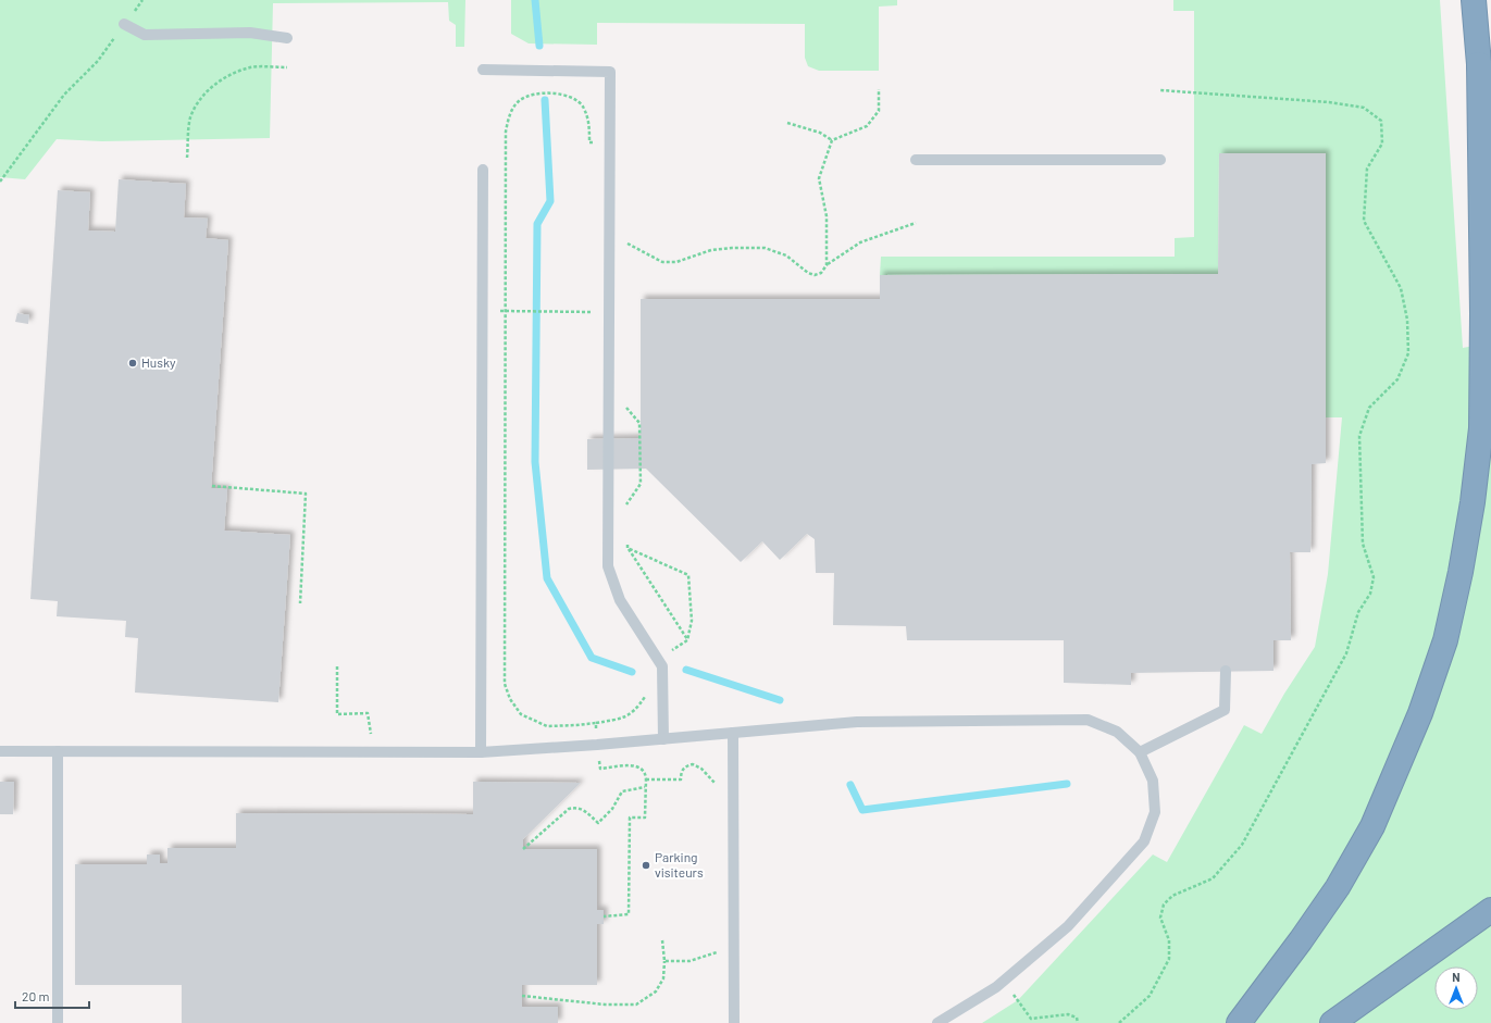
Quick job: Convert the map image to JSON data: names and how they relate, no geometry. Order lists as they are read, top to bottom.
{
  "places": ["Husky", "Parking visiteurs"],
  "scale_bar": "20 m",
  "north": "top"
}
